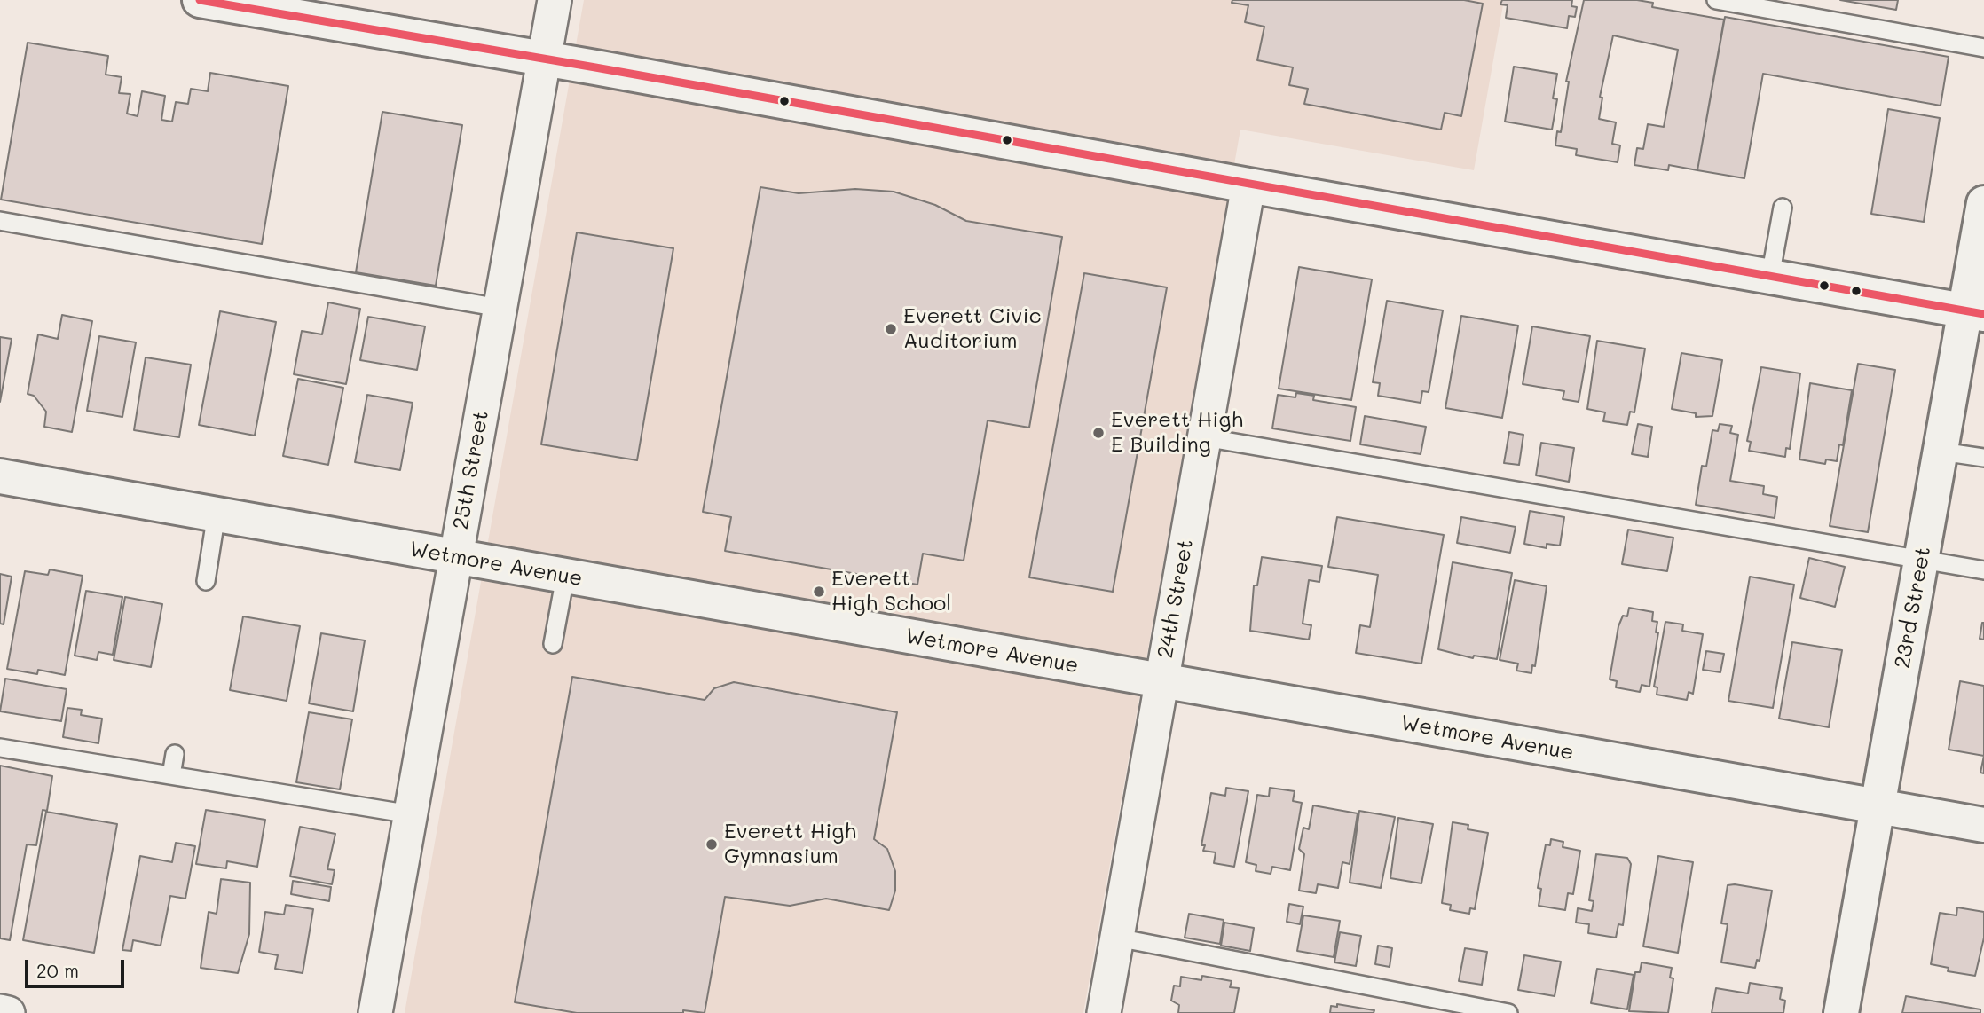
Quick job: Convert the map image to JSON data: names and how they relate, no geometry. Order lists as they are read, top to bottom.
{
  "streets": {
    "street": [
      "25th Street",
      "Wetmore Avenue",
      "24th Street",
      "23rd Street"
    ]
  },
  "crossings": [
    ["25th Street", "Wetmore Avenue"],
    ["Wetmore Avenue", "24th Street"],
    ["Wetmore Avenue", "23rd Street"]
  ],
  "places": [
    "Everett Civic Auditorium",
    "Everett High E Building",
    "Everett High School",
    "Everett High Gymnasium"
  ],
  "scale_bar": "20 m"
}
